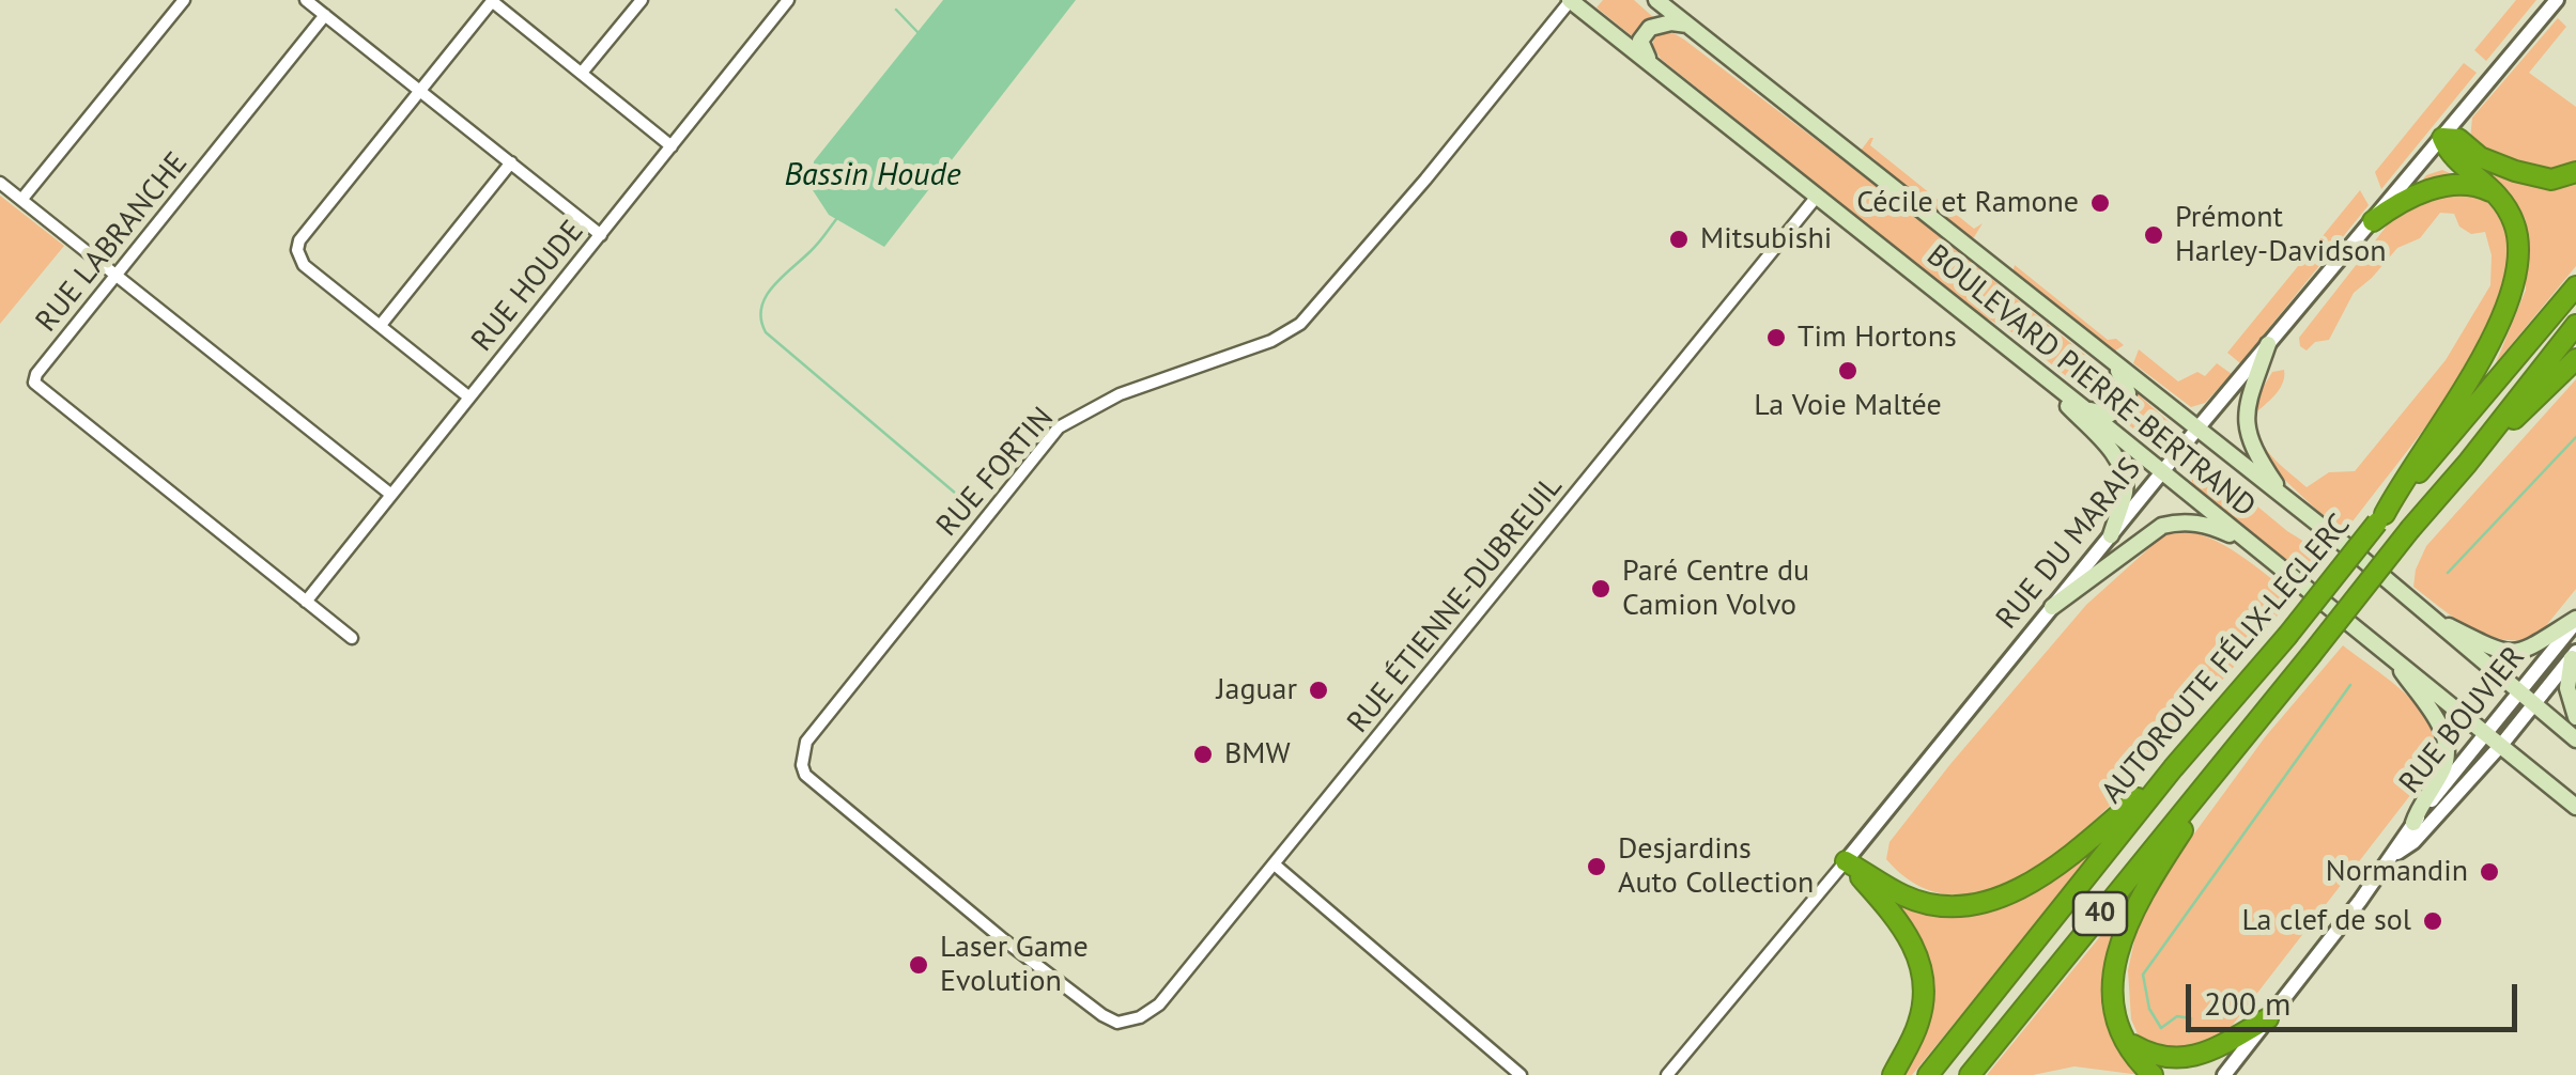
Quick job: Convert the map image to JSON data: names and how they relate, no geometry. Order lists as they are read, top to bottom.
{
  "streets": {
    "highway": ["AUTOROUTE FÉLIX-LECLERC", "40"],
    "main road": ["BOULEVARD PIERRE-BERTRAND"],
    "street": [
      "RUE LABRANCHE",
      "RUE HOUDE",
      "RUE FORTIN",
      "RUE DU MARAIS",
      "RUE ÉTIENNE-DUBREUIL",
      "RUE BOUVIER"
    ]
  },
  "crossings": [
    ["RUE LABRANCHE", "RUE HOUDE"],
    ["BOULEVARD PIERRE-BERTRAND", "RUE FORTIN"],
    ["BOULEVARD PIERRE-BERTRAND", "RUE DU MARAIS"],
    ["BOULEVARD PIERRE-BERTRAND", "RUE ÉTIENNE-DUBREUIL"],
    ["BOULEVARD PIERRE-BERTRAND", "RUE BOUVIER"],
    ["RUE FORTIN", "RUE ÉTIENNE-DUBREUIL"]
  ],
  "water": ["Bassin Houde"],
  "places": [
    "Cécile et Ramone",
    "Prémont Harley-Davidson",
    "Mitsubishi",
    "Tim Hortons",
    "La Voie Maltée",
    "Paré Centre du Camion Volvo",
    "Jaguar",
    "BMW",
    "Desjardins Auto Collection",
    "Normandin",
    "La clef de sol",
    "Laser Game Evolution"
  ],
  "scale_bar": "200 m"
}
